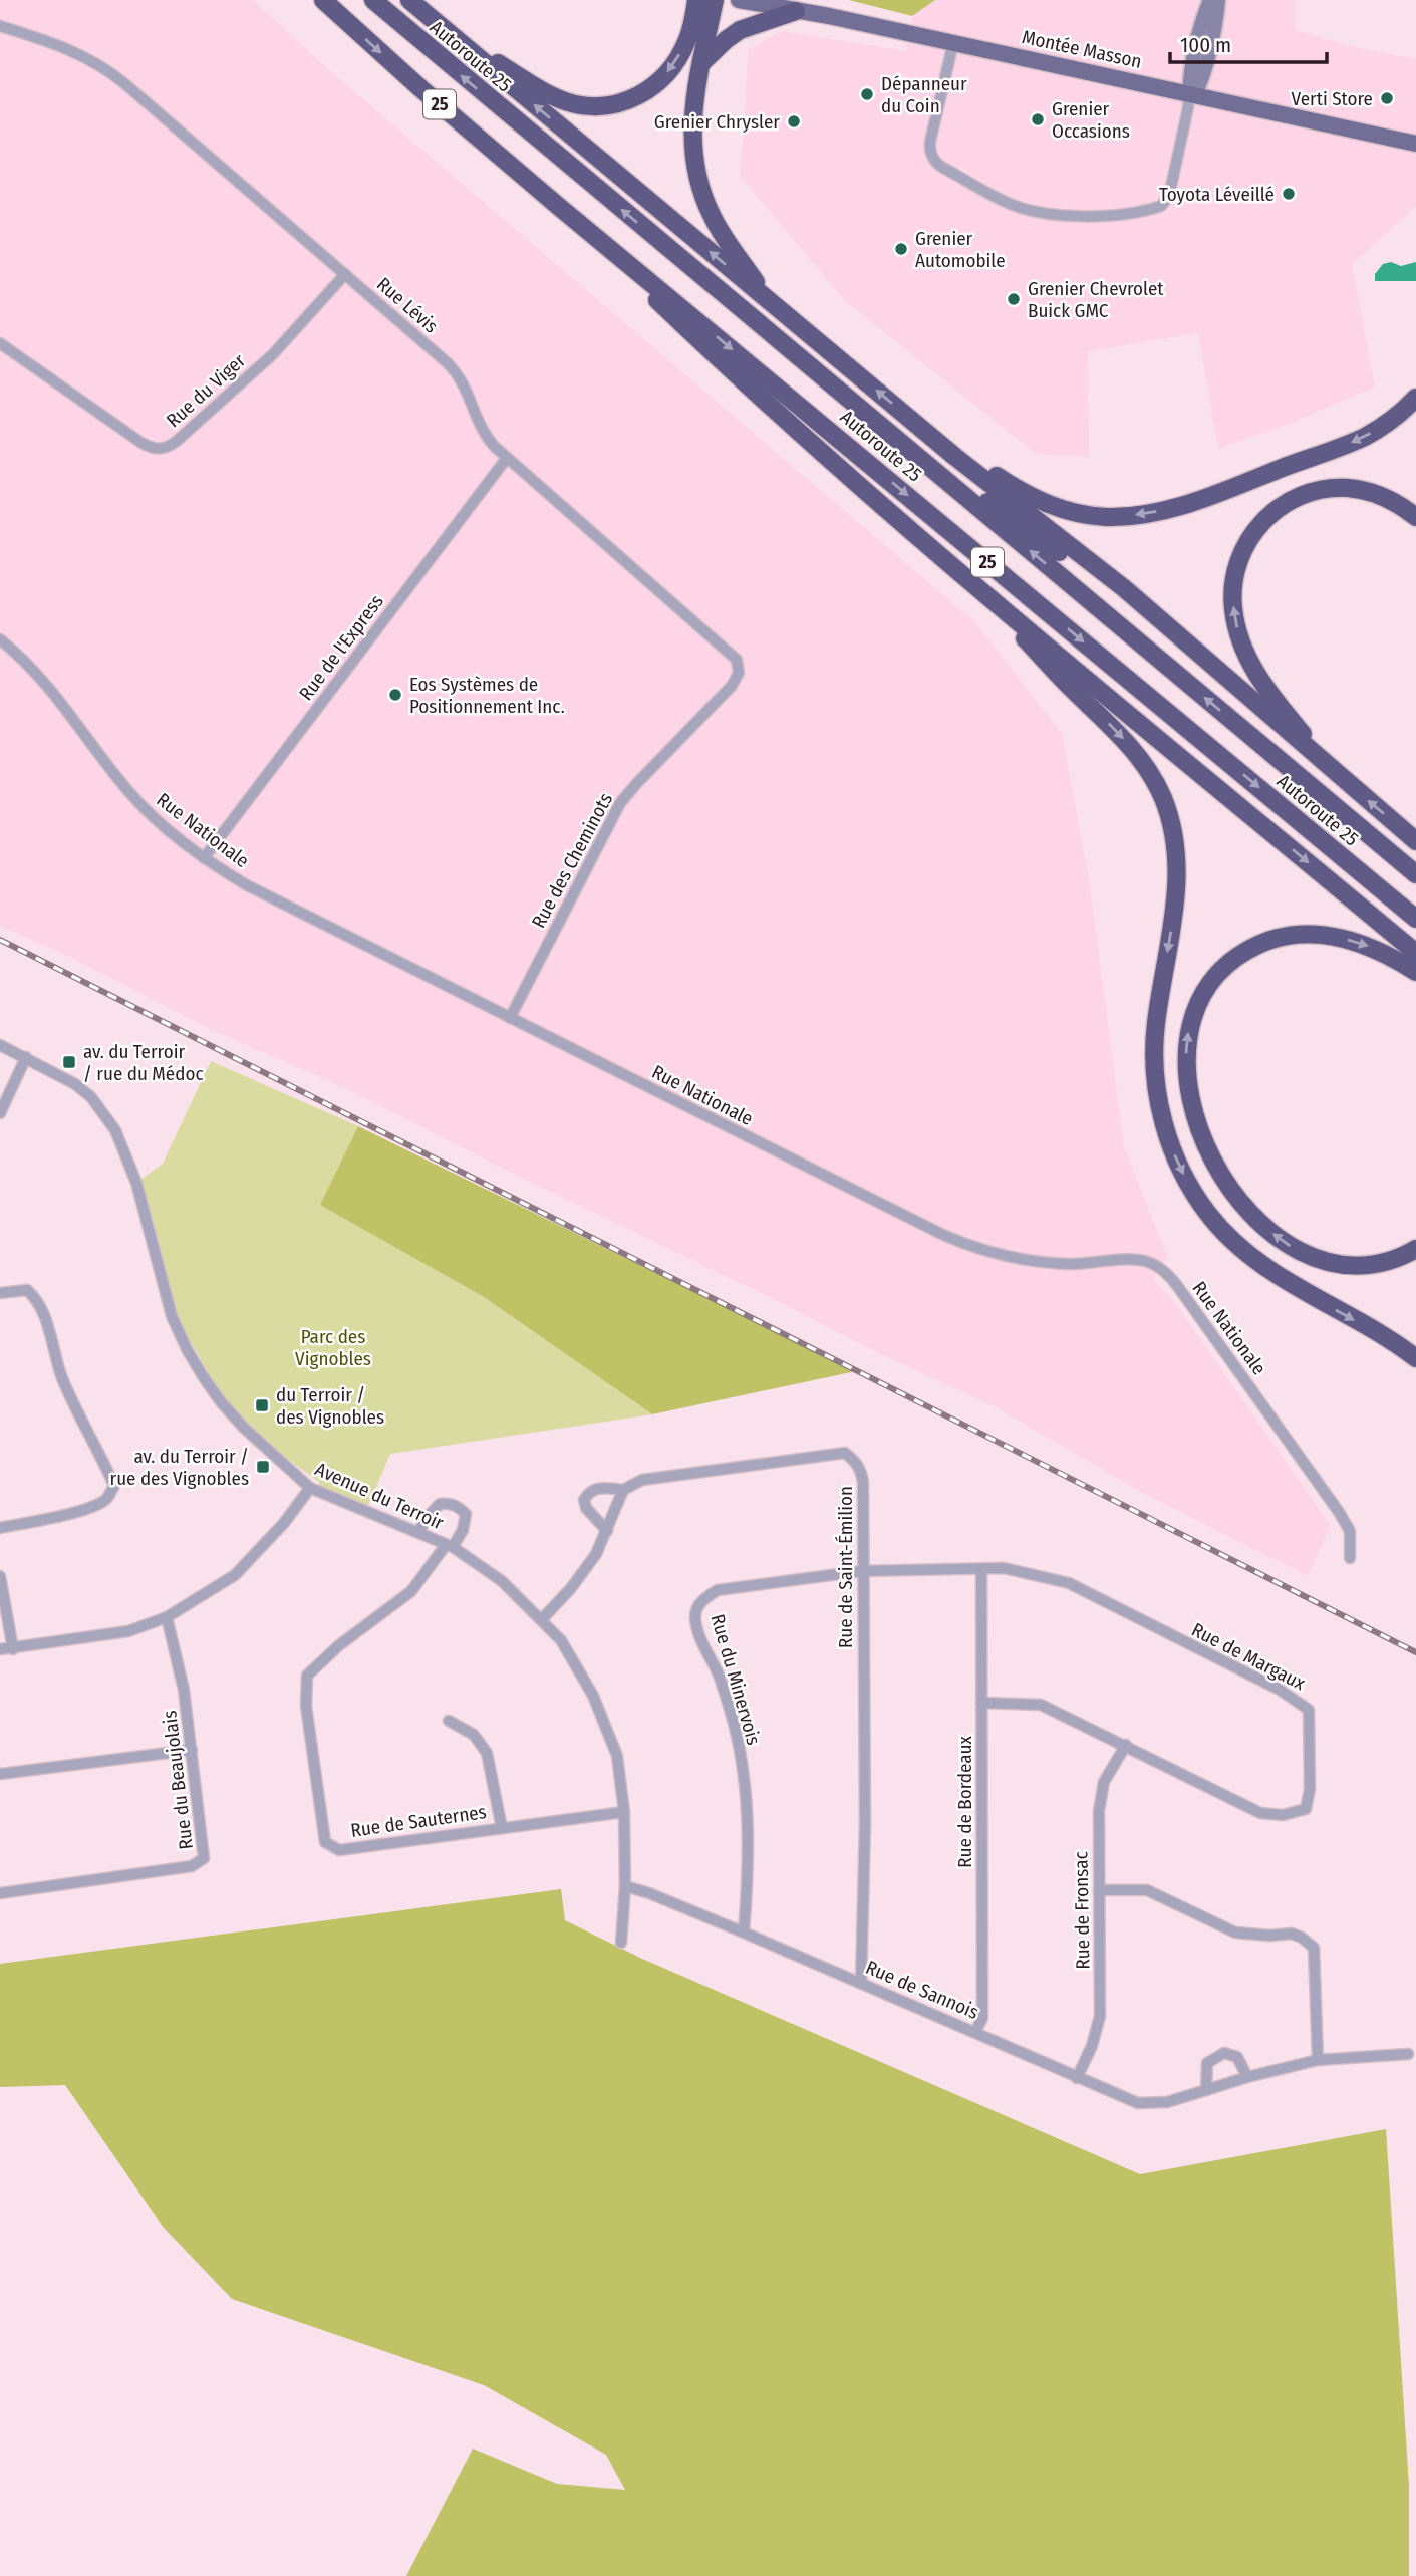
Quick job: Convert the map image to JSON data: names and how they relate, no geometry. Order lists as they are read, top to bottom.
{
  "streets": {
    "highway": ["Autoroute 25", "25"],
    "main road": ["Montée Masson"],
    "street": [
      "Rue Lévis",
      "Rue du Viger",
      "Rue de l'Express",
      "Rue Nationale",
      "Rue des Cheminots",
      "Avenue du Terroir",
      "Rue de Saint-Émilion",
      "Rue de Margaux",
      "Rue du Minervois",
      "Rue du Beaujolais",
      "Rue de Bordeaux",
      "Rue de Sauternes",
      "Rue de Fronsac",
      "Rue de Sannois"
    ]
  },
  "crossings": [
    ["Rue Lévis", "Rue du Viger"],
    ["Rue Lévis", "Rue de l'Express"],
    ["Rue Lévis", "Rue des Cheminots"],
    ["Rue de l'Express", "Rue Nationale"],
    ["Rue Nationale", "Rue des Cheminots"],
    ["Avenue du Terroir", "Rue de Sauternes"],
    ["Avenue du Terroir", "Rue de Sannois"],
    ["Rue de Saint-Émilion", "Rue de Margaux"],
    ["Rue de Saint-Émilion", "Rue du Minervois"],
    ["Rue de Saint-Émilion", "Rue de Sannois"],
    ["Rue de Margaux", "Rue du Minervois"],
    ["Rue de Margaux", "Rue de Bordeaux"],
    ["Rue de Margaux", "Rue de Fronsac"],
    ["Rue du Minervois", "Rue de Sannois"],
    ["Rue de Bordeaux", "Rue de Sannois"],
    ["Rue de Fronsac", "Rue de Sannois"]
  ],
  "parks": ["Parc des Vignobles"],
  "places": {
    "other": [
      "Dépanneur du Coin",
      "Verti Store",
      "Grenier Occasions",
      "Grenier Chrysler",
      "Toyota Léveillé",
      "Grenier Automobile",
      "Grenier Chevrolet Buick GMC",
      "Eos Systèmes de Positionnement Inc."
    ],
    "transit": ["av. du Terroir / rue du Médoc", "du Terroir / des Vignobles", "av. du Terroir / rue des Vignobles"]
  },
  "scale_bar": "100 m"
}
